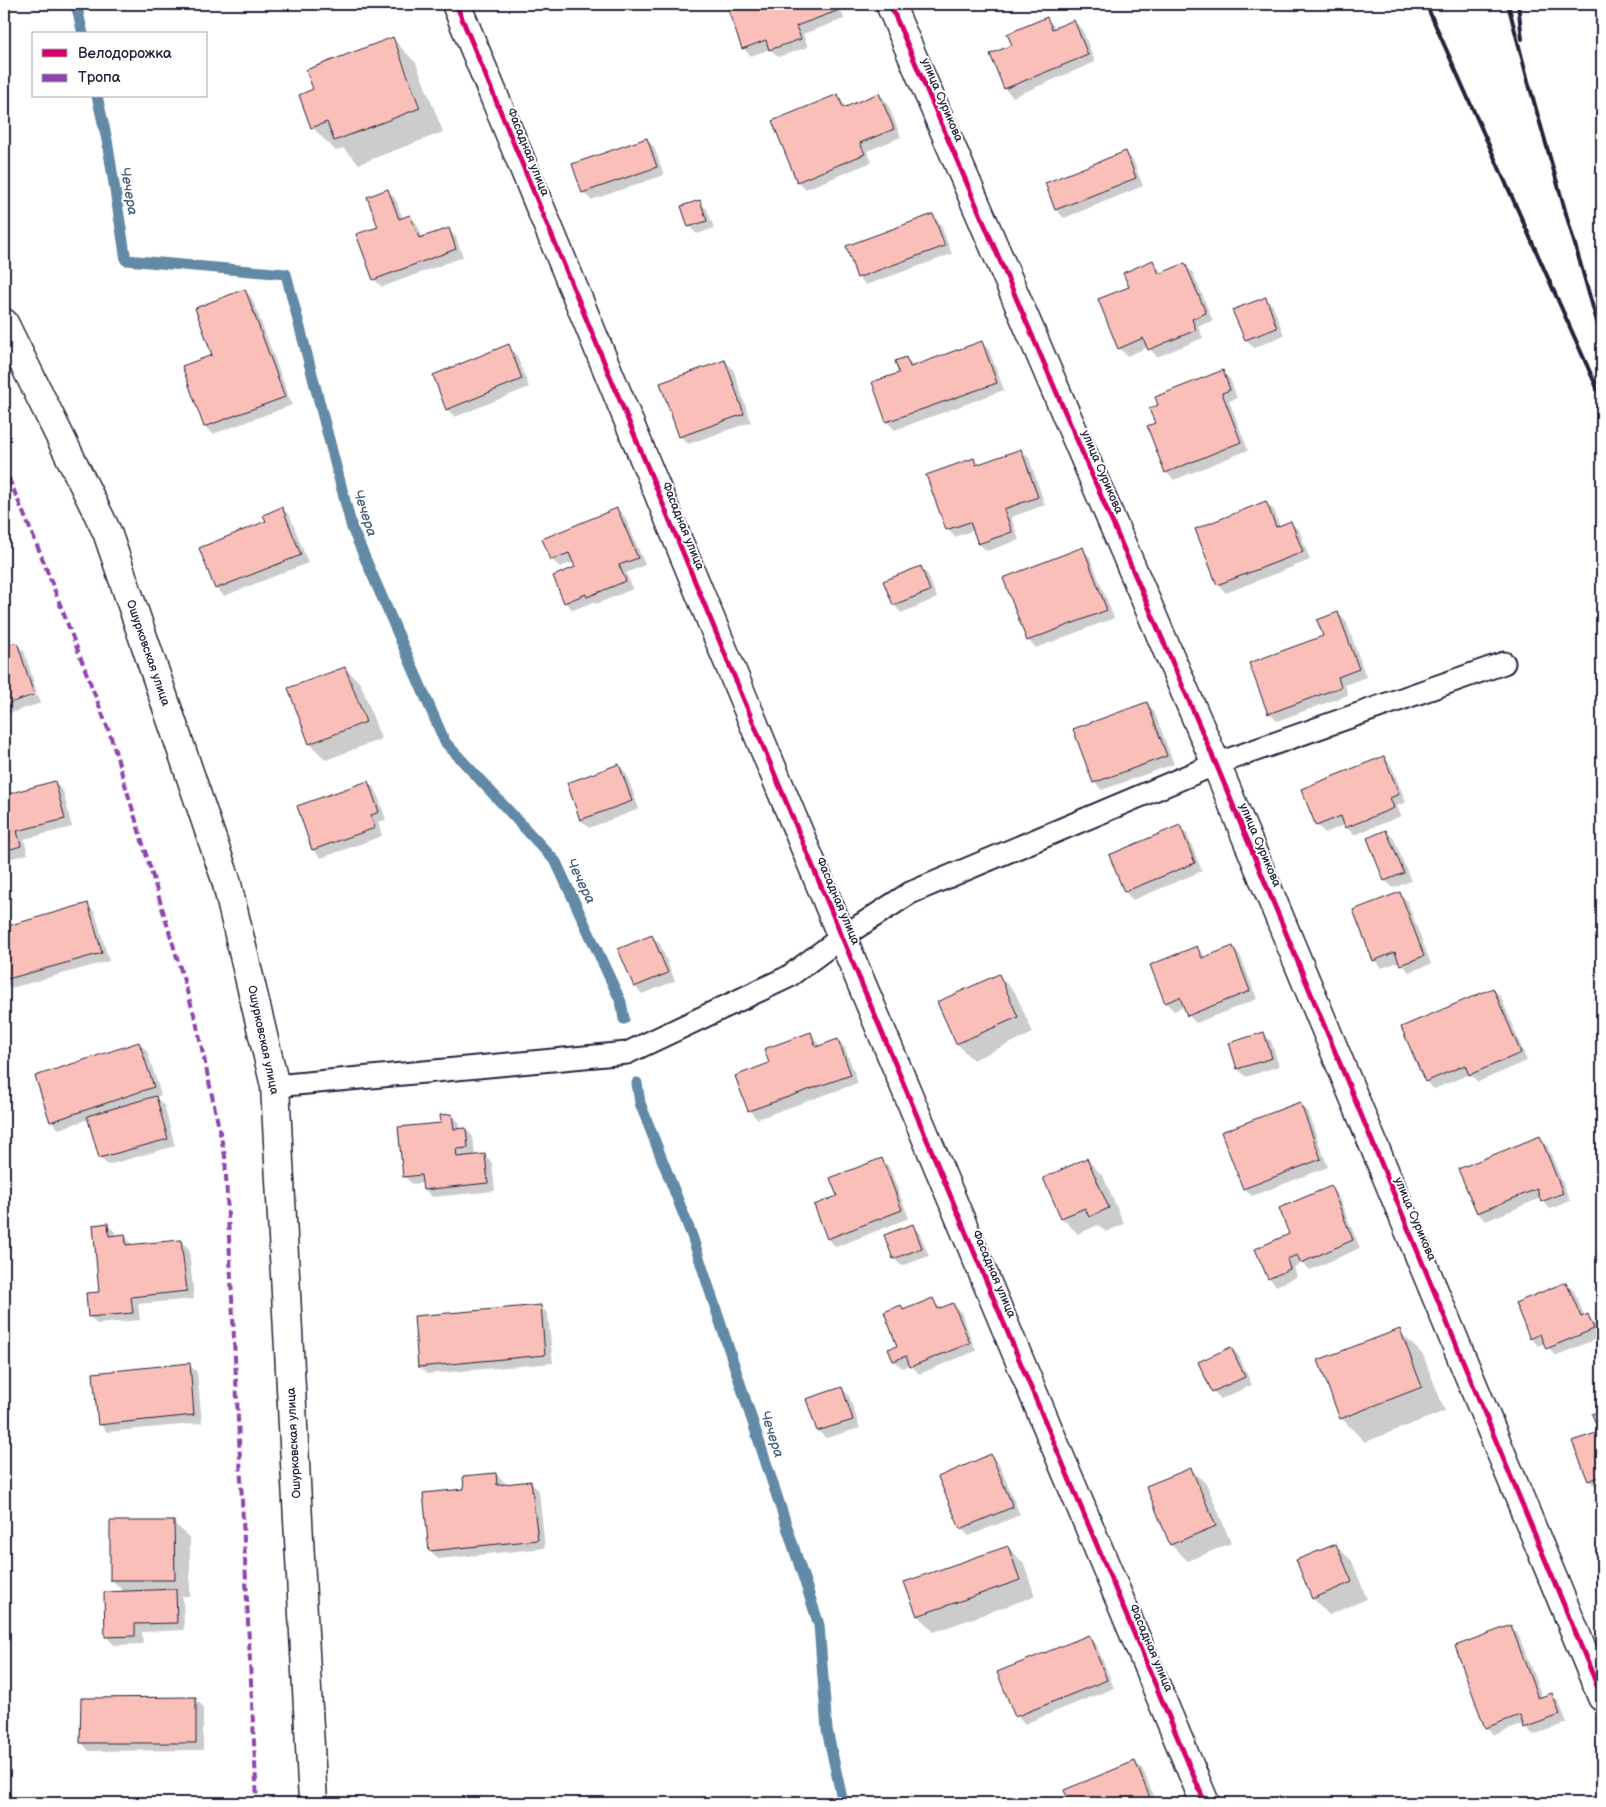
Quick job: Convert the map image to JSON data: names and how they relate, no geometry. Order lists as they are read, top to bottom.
{
  "streets": {
    "street": ["улица Сурикова", "Фасадная улица", "Ошурковская улица"]
  },
  "water": ["Чечера"],
  "legend": ["Велодорожка", "Тропа"]
}
